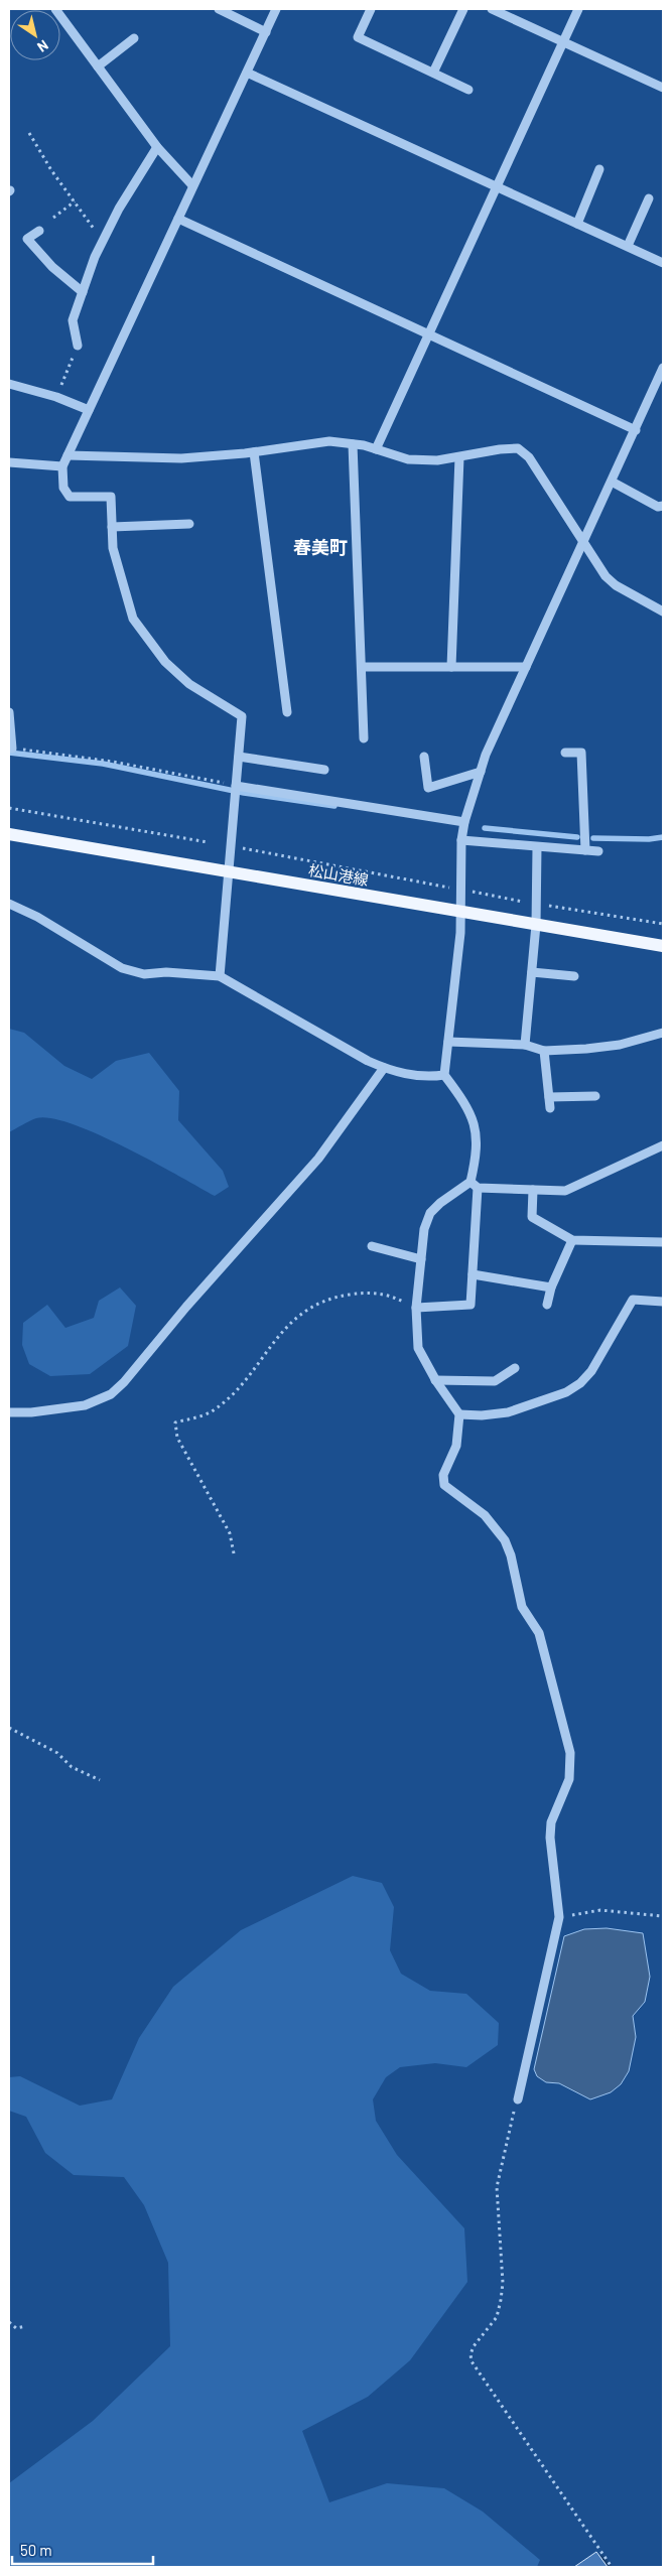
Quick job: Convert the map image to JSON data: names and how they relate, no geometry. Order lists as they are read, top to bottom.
{
  "streets": {
    "main road": ["松山港線"]
  },
  "districts": ["春美町"],
  "scale_bar": "50 m",
  "north": "bottom right"
}
